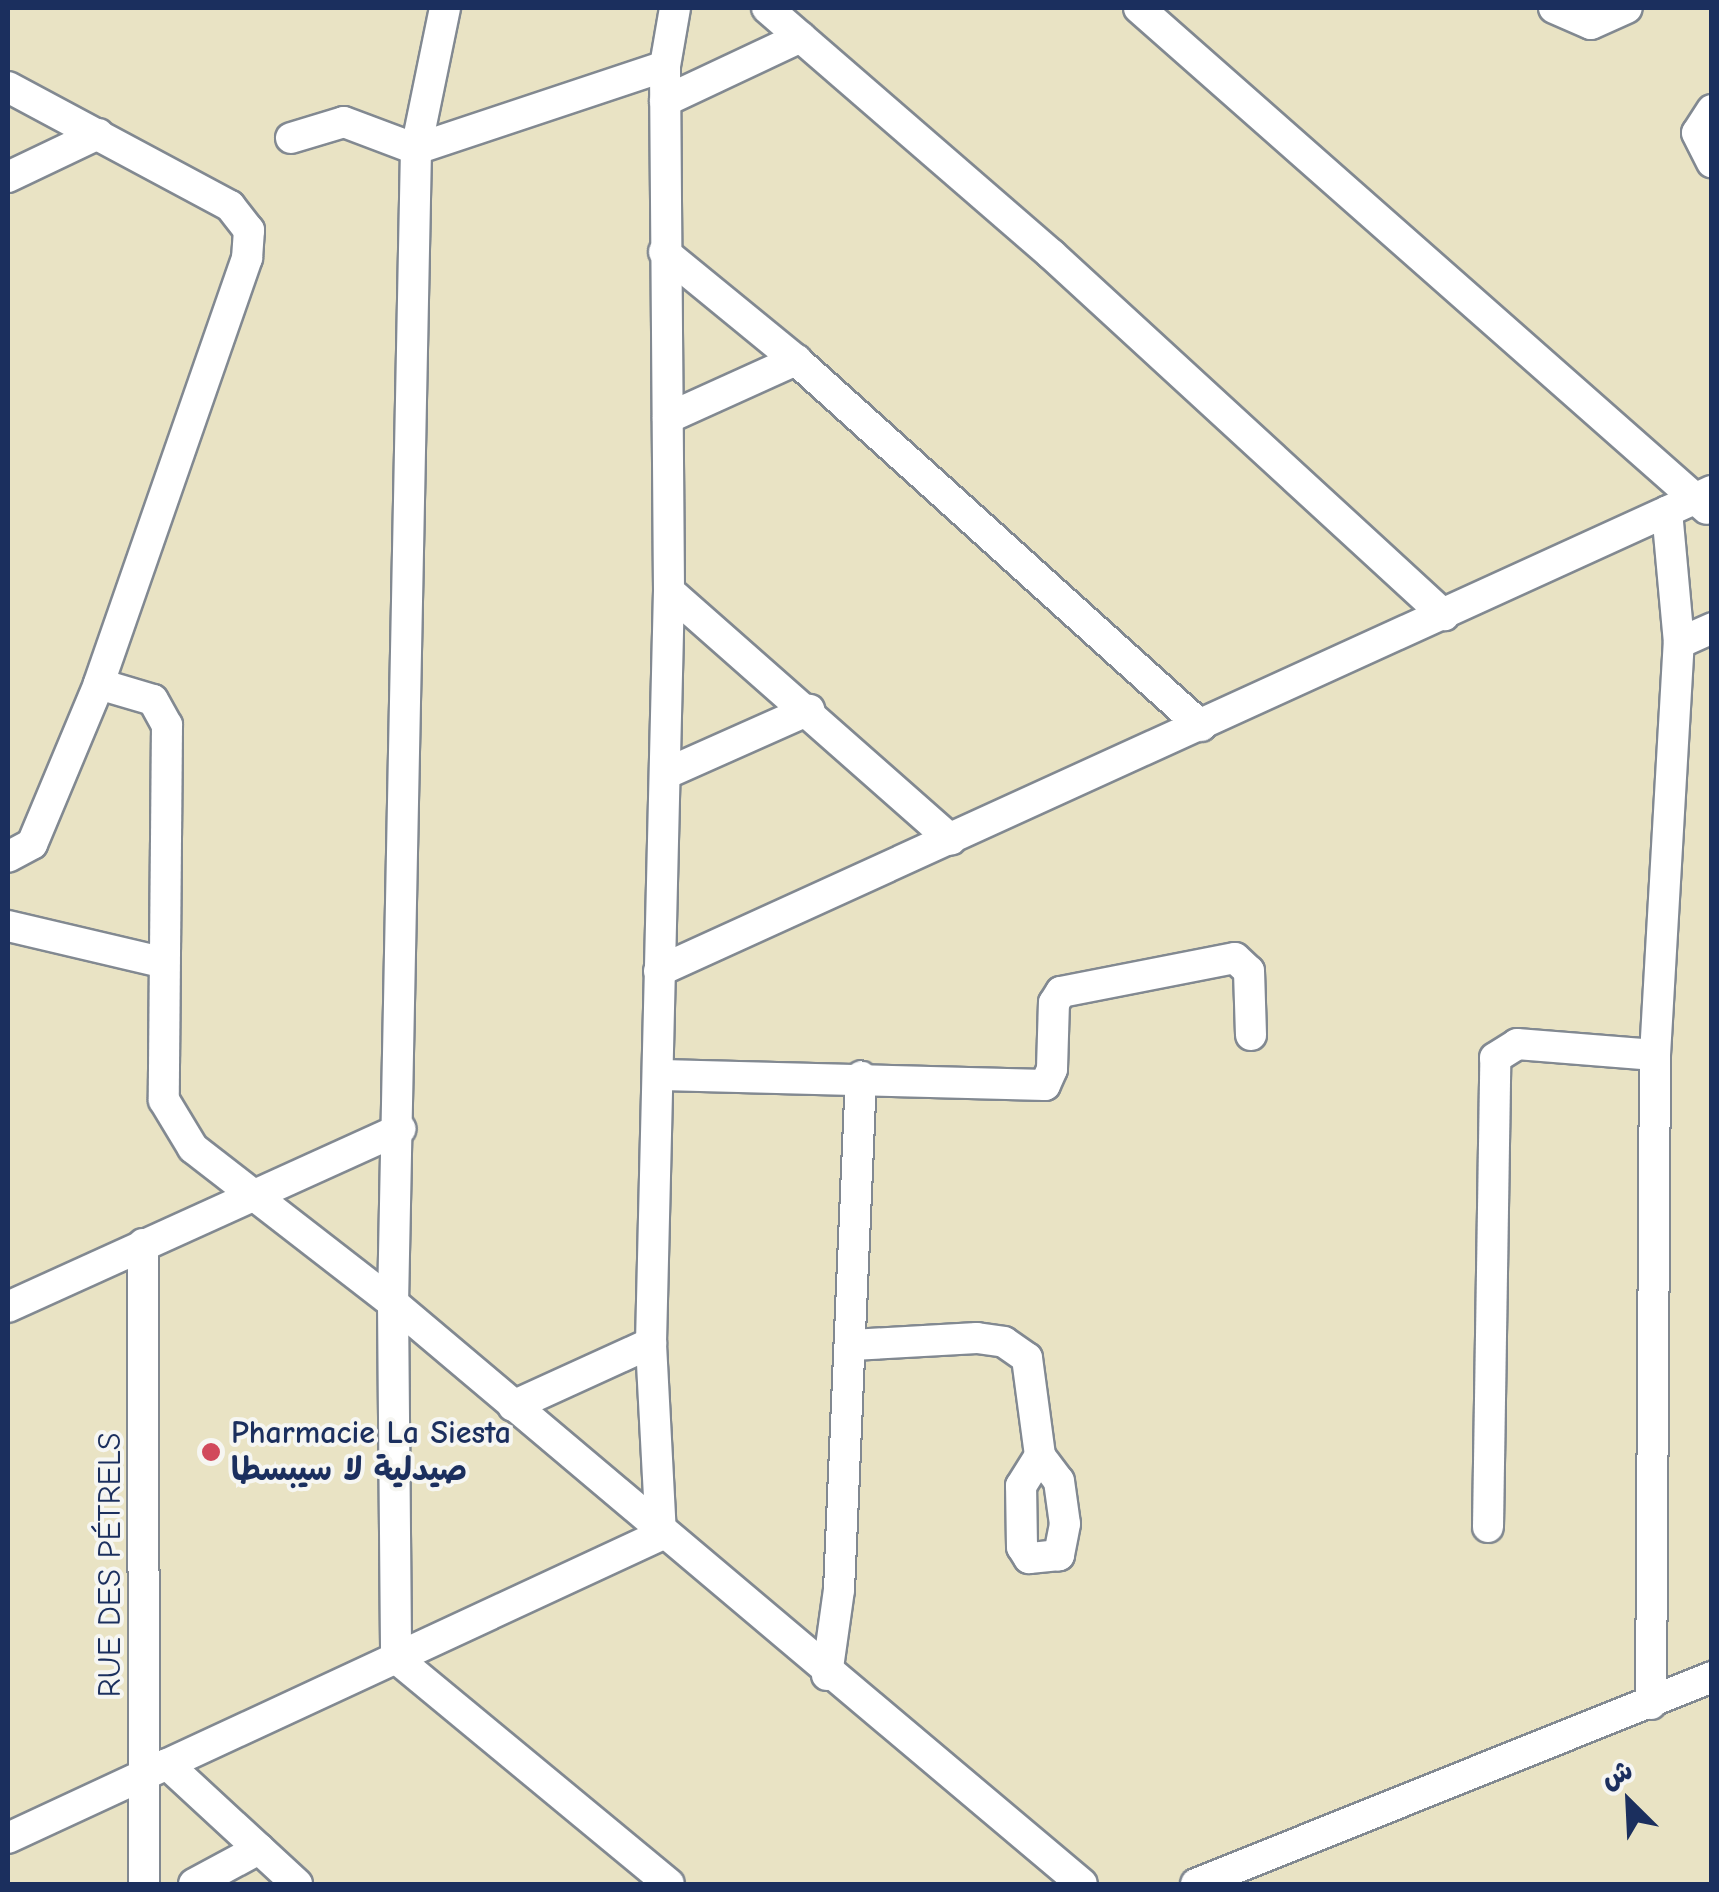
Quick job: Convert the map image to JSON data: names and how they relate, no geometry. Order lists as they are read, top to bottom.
{
  "streets": {
    "street": ["RUE DES PÉTRELS"]
  },
  "places": ["Pharmacie La Siesta صيدلية لا سيبسطا"],
  "north": "top left"
}
